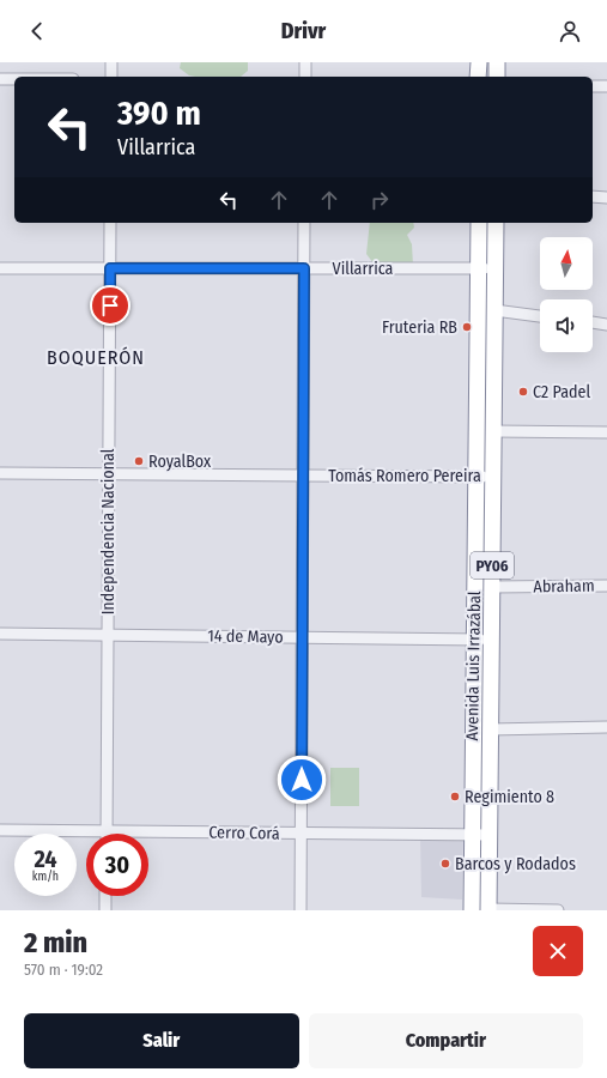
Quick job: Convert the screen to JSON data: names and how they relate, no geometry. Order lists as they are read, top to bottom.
{
  "streets": {
    "highway": ["PY06", "Avenida Luis Irrazábal"],
    "street": [
      "Villarrica",
      "Tomás Romero Pereira",
      "Independencia Nacional",
      "Abraham",
      "14 de Mayo",
      "Cerro Corá"
    ]
  },
  "crossings": [
    ["Villarrica", "Independencia Nacional"],
    ["Villarrica", "PY06"],
    ["Villarrica", "Avenida Luis Irrazábal"],
    ["Tomás Romero Pereira", "Independencia Nacional"],
    ["Tomás Romero Pereira", "PY06"],
    ["Tomás Romero Pereira", "Avenida Luis Irrazábal"],
    ["Independencia Nacional", "14 de Mayo"],
    ["Independencia Nacional", "Cerro Corá"],
    ["PY06", "Abraham"],
    ["PY06", "14 de Mayo"],
    ["PY06", "Avenida Luis Irrazábal"],
    ["PY06", "Cerro Corá"],
    ["14 de Mayo", "Avenida Luis Irrazábal"],
    ["Avenida Luis Irrazábal", "Cerro Corá"]
  ],
  "districts": ["BOQUERÓN"],
  "places": [
    "Fruteria RB",
    "C2 Padel",
    "RoyalBox",
    "Regimiento 8",
    "Barcos y Rodados"
  ],
  "north": "top",
  "page": {
    "header": "Drivr",
    "turn": ["390 m", "Villarrica"],
    "speed": "24 km/h",
    "limit": "30",
    "heading": ["2 min", "570 m · 19:02"],
    "buttons": ["Salir", "Compartir"]
  }
}
